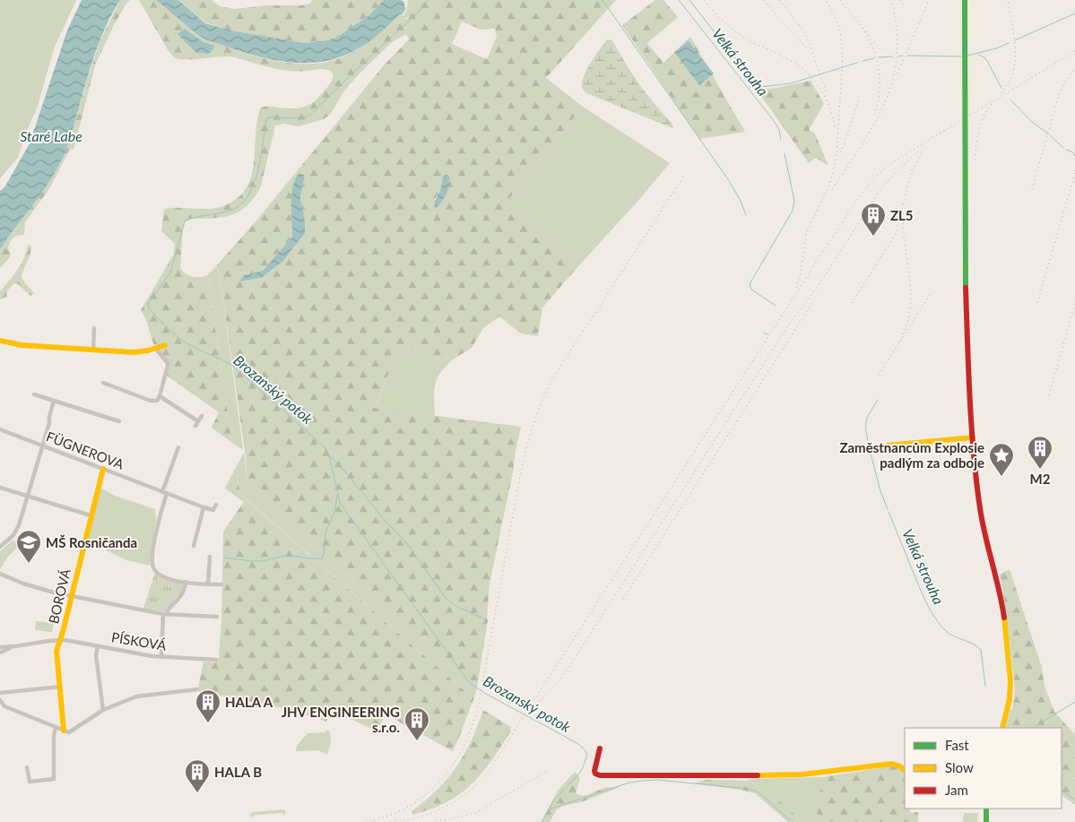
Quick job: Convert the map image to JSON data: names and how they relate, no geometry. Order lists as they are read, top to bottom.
{
  "streets": {
    "street": ["FÜGNEROVA", "BOROVÁ", "PÍSKOVÁ"]
  },
  "crossings": [
    ["FÜGNEROVA", "BOROVÁ"],
    ["BOROVÁ", "PÍSKOVÁ"]
  ],
  "water": ["Velká strouha", "Staré Labe", "Brozanský potok"],
  "places": {
    "building": [
      "ZL5",
      "M2",
      "HALA A",
      "JHV ENGINEERING s.r.o.",
      "HALA B"
    ],
    "place": ["Zaměstnancům Explosie padlým za odboje"],
    "school or university": ["MŠ Rosničanda"]
  },
  "legend": ["Fast", "Slow", "Jam"]
}
